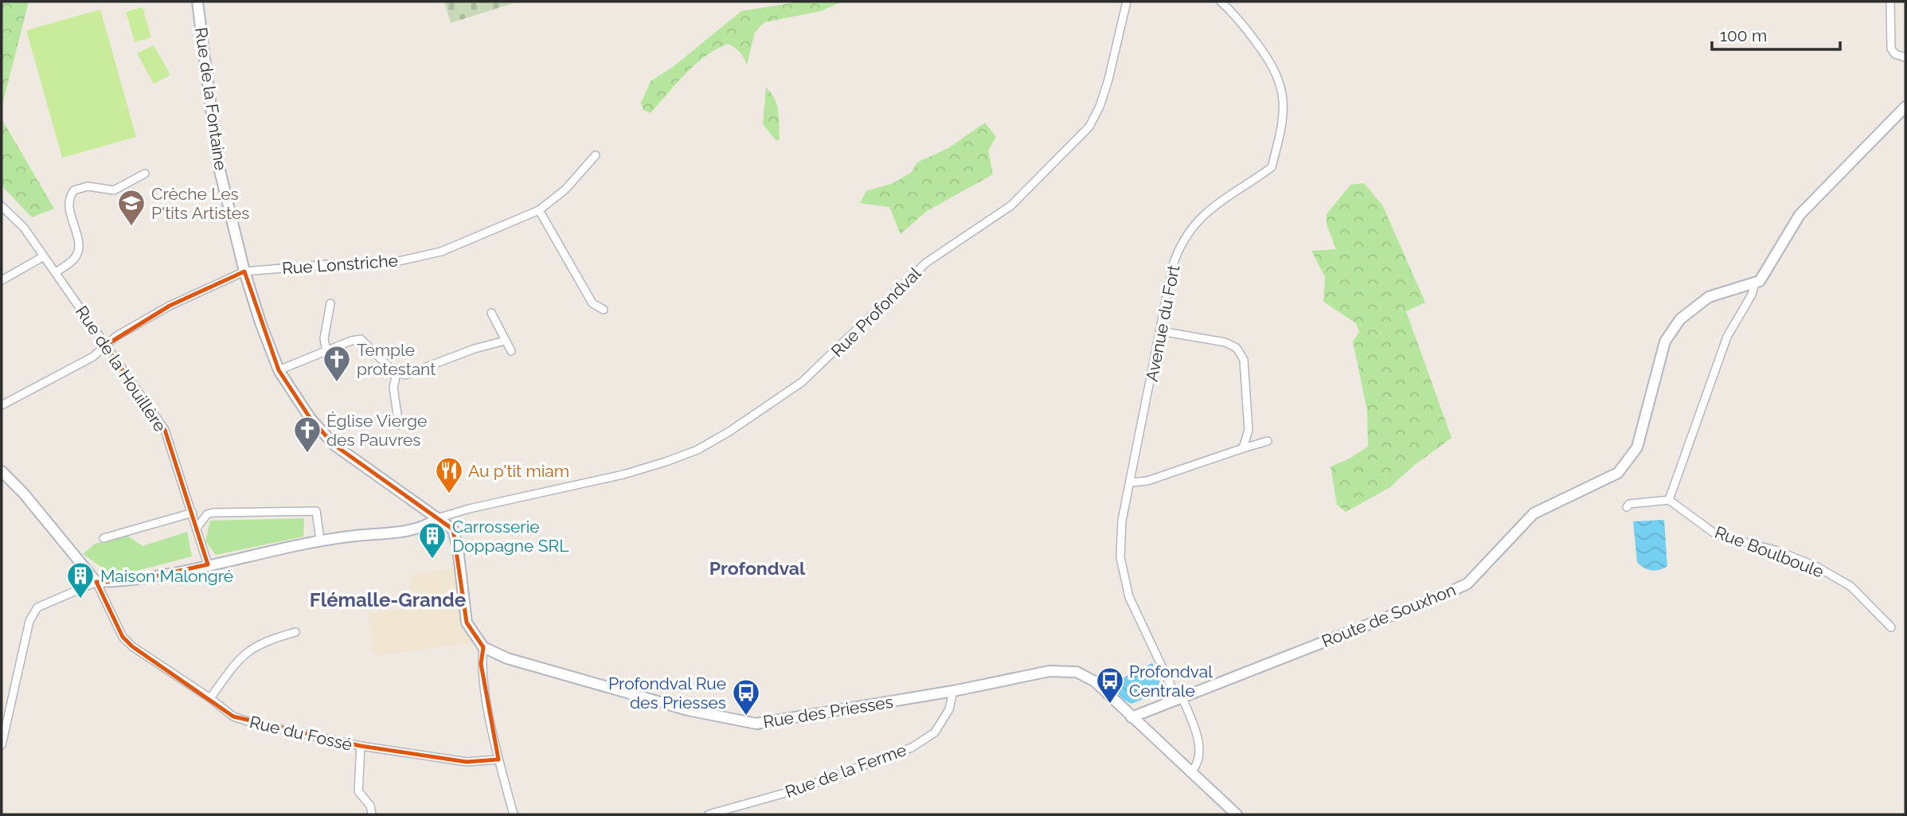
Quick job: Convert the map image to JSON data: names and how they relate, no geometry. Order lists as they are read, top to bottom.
{
  "streets": {
    "street": [
      "Rue de la Fontaine",
      "Rue Lonstriche",
      "Rue Profondval",
      "Avenue du Fort",
      "Rue de la Houillère",
      "Rue Boulboule",
      "Route de Souxhon",
      "Rue des Priesses",
      "Rue du Fossé",
      "Rue de la Ferme"
    ]
  },
  "crossings": [
    ["Rue de la Fontaine", "Rue Lonstriche"],
    ["Rue de la Fontaine", "Rue Profondval"],
    ["Rue Lonstriche", "Rue de la Houillère"],
    ["Avenue du Fort", "Route de Souxhon"],
    ["Avenue du Fort", "Rue des Priesses"],
    ["Route de Souxhon", "Rue des Priesses"],
    ["Rue des Priesses", "Rue de la Ferme"]
  ],
  "districts": ["Profondval", "Flémalle-Grande"],
  "places": {
    "school or university": ["Crèche Les P'tits Artistes"],
    "church": ["Temple protestant", "Église Vierge des Pauvres"],
    "restaurant": ["Au p'tit miam"],
    "building": ["Carrosserie Doppagne SRL", "Maison Malongré"],
    "bus stop": ["Profondval Centrale", "Profondval Rue des Priesses"]
  },
  "scale_bar": "100 m"
}
